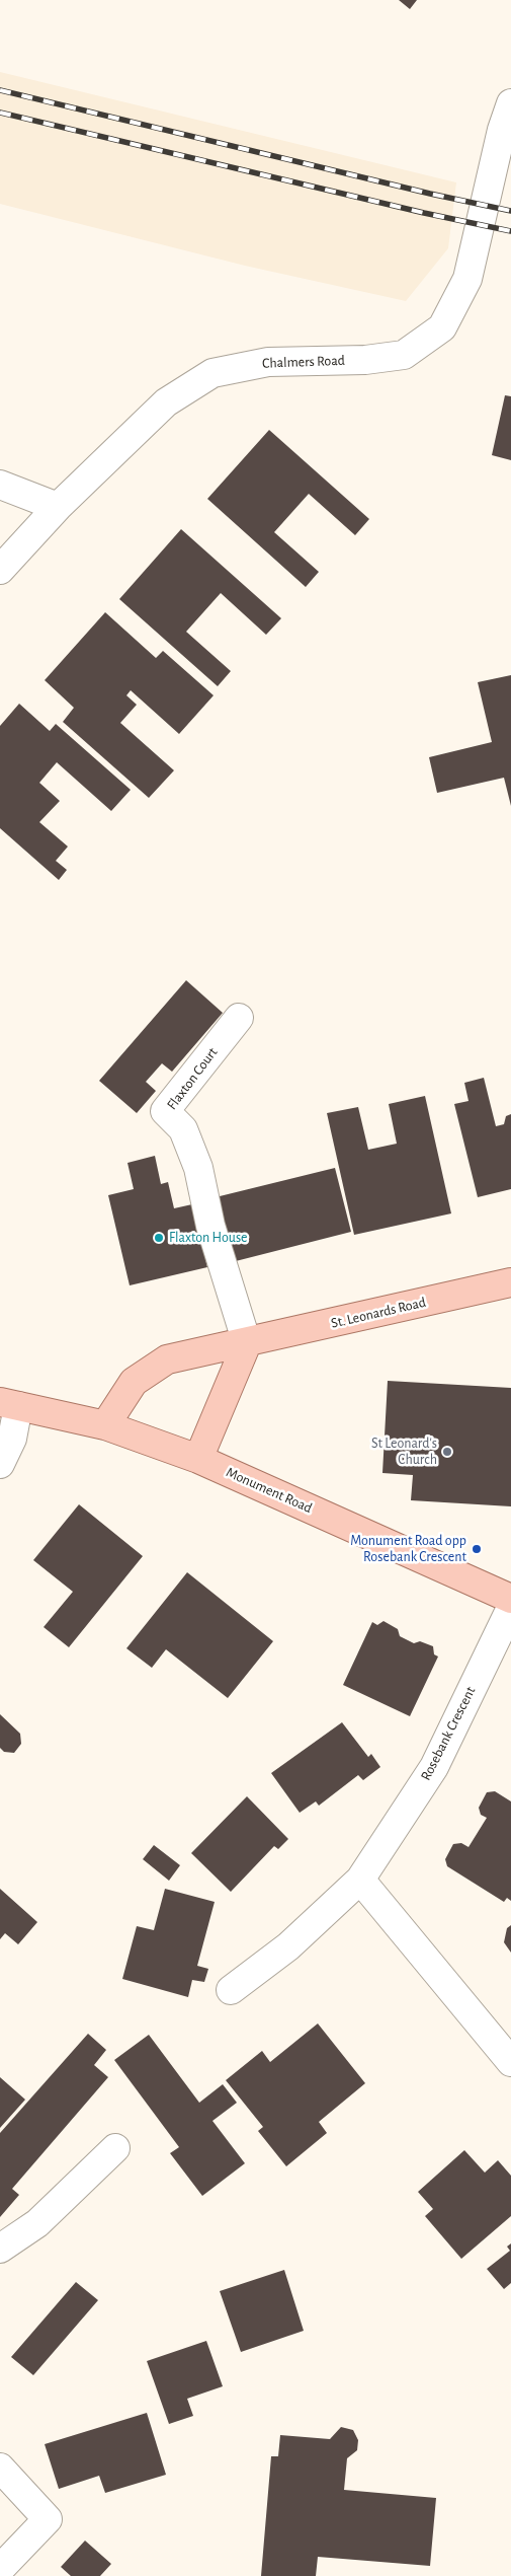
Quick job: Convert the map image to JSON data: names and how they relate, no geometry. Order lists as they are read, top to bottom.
{
  "streets": {
    "main road": ["St. Leonards Road", "Monument Road"],
    "street": ["Chalmers Road", "Flaxton Court", "Rosebank Crescent"]
  },
  "crossings": [
    ["Flaxton Court", "St. Leonards Road"],
    ["St. Leonards Road", "Monument Road"]
  ],
  "places": ["Flaxton House", "St Leonard's Church", "Monument Road opp Rosebank Crescent"]
}
